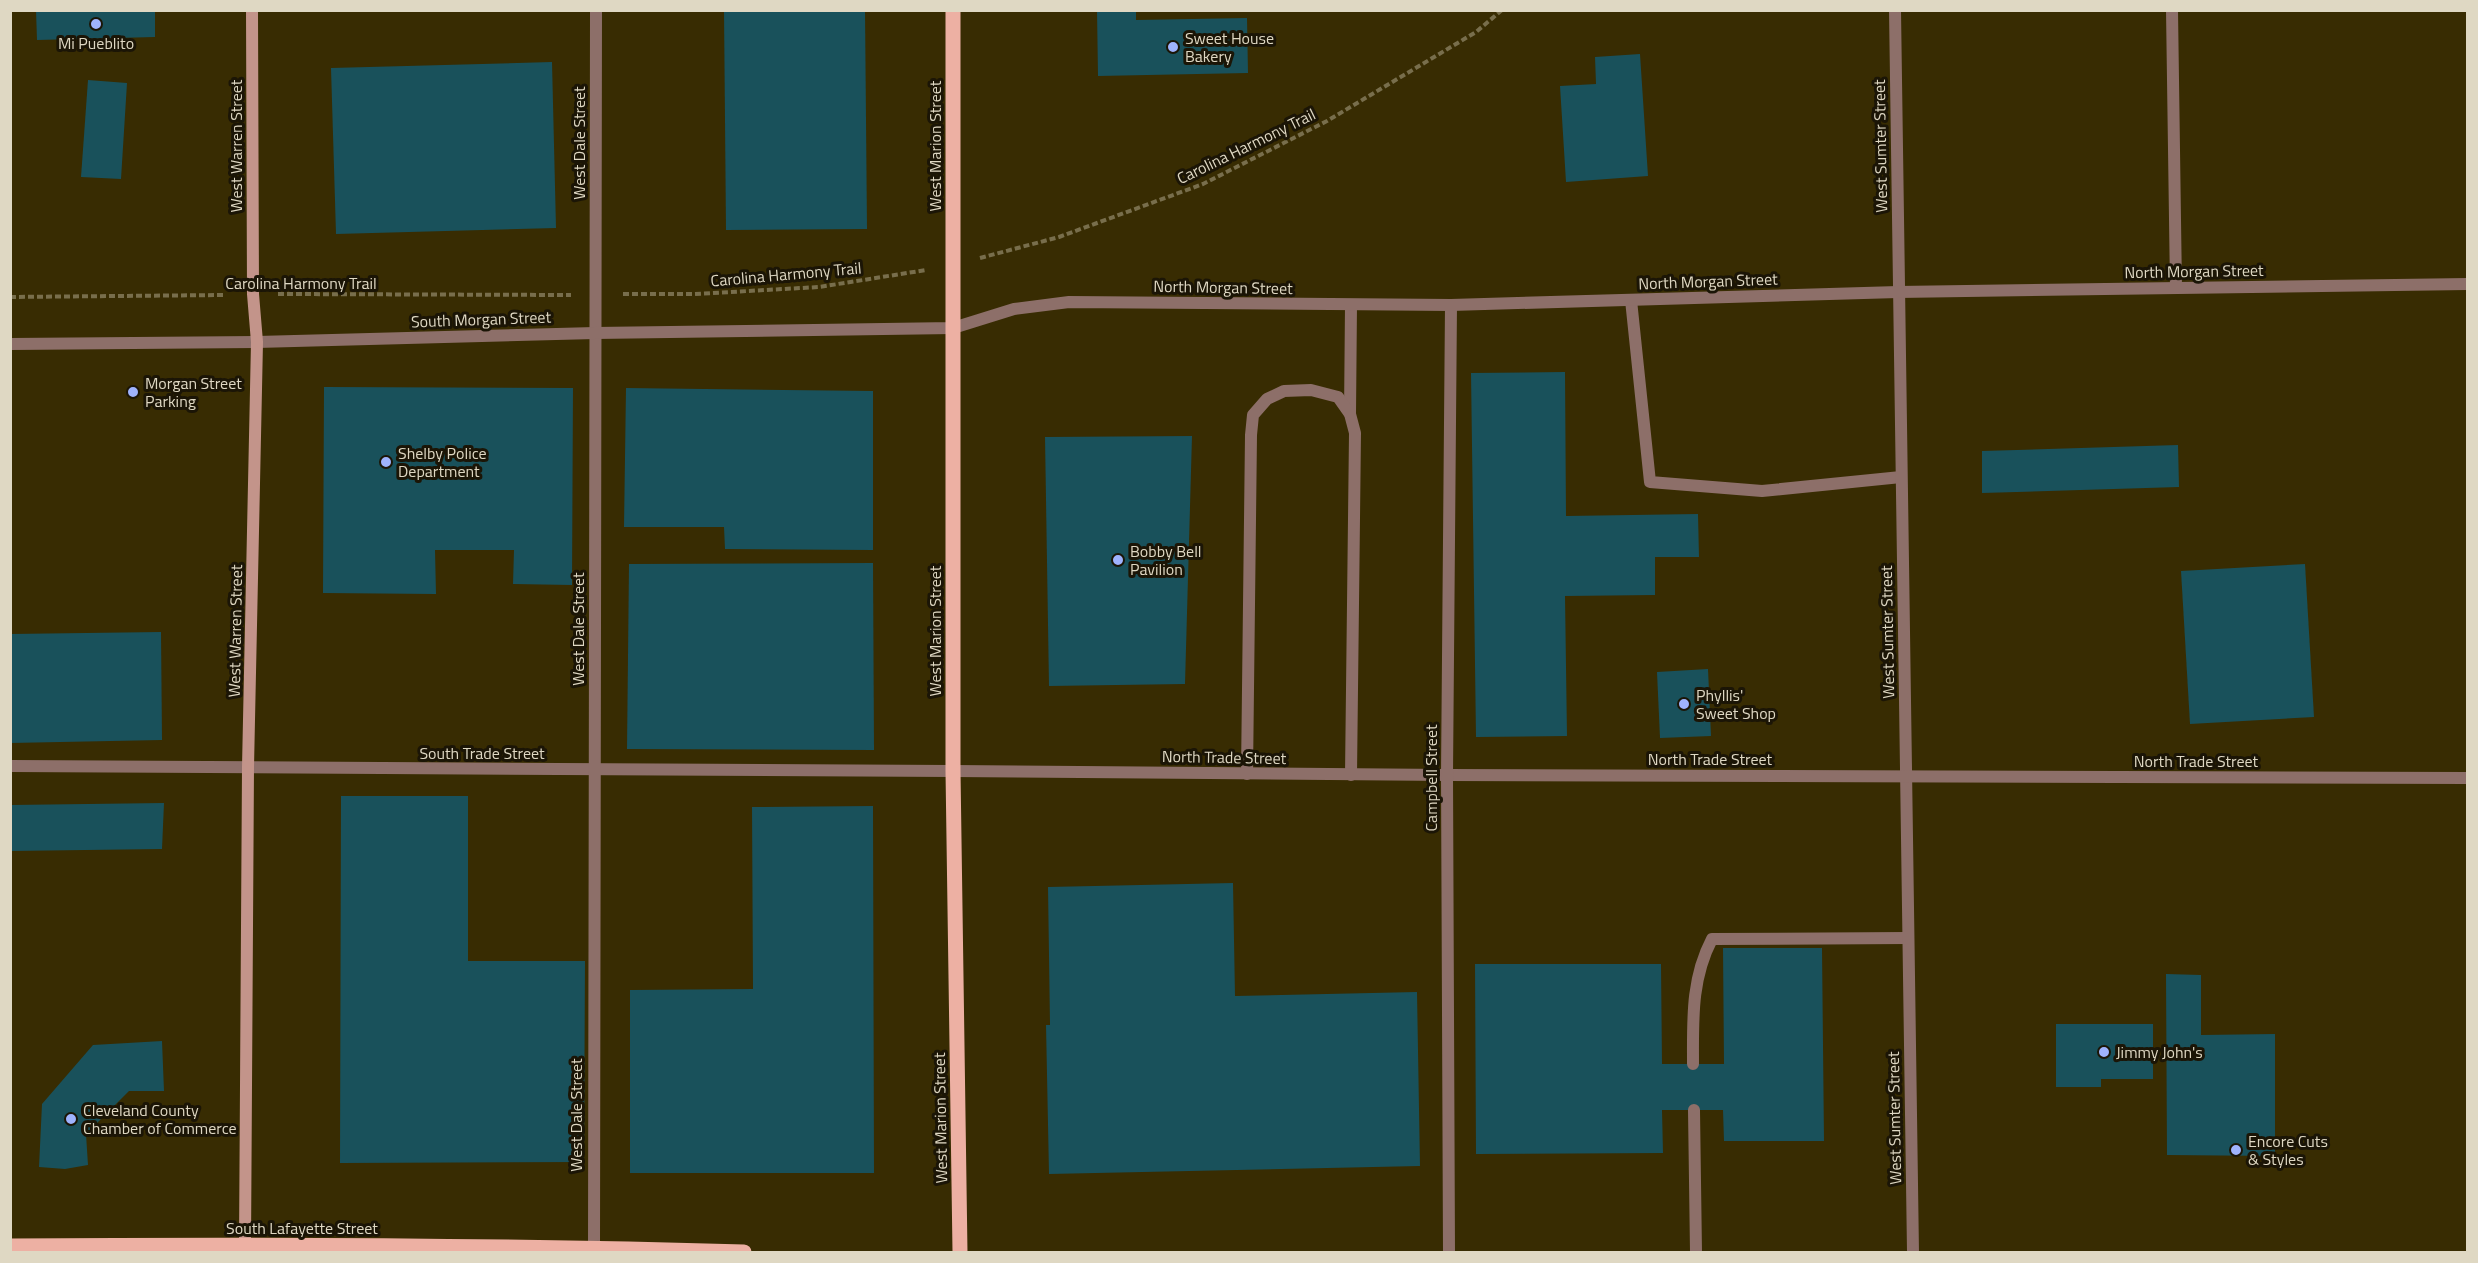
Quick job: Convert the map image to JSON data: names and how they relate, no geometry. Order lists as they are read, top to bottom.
{
  "streets": {
    "main road": ["West Warren Street", "West Marion Street", "South Lafayette Street"],
    "street": [
      "West Dale Street",
      "West Sumter Street",
      "North Morgan Street",
      "South Morgan Street",
      "South Trade Street",
      "North Trade Street",
      "Campbell Street"
    ],
    "path": ["Carolina Harmony Trail"]
  },
  "crossings": [
    ["West Dale Street", "Carolina Harmony Trail"],
    ["West Dale Street", "South Morgan Street"],
    ["West Dale Street", "South Trade Street"],
    ["West Dale Street", "South Lafayette Street"],
    ["West Warren Street", "Carolina Harmony Trail"],
    ["West Warren Street", "South Morgan Street"],
    ["West Warren Street", "South Trade Street"],
    ["West Warren Street", "South Lafayette Street"],
    ["West Marion Street", "Carolina Harmony Trail"],
    ["West Marion Street", "North Morgan Street"],
    ["West Marion Street", "South Morgan Street"],
    ["West Marion Street", "South Trade Street"],
    ["West Marion Street", "North Trade Street"],
    ["West Sumter Street", "North Morgan Street"],
    ["West Sumter Street", "North Trade Street"],
    ["North Morgan Street", "South Morgan Street"],
    ["North Morgan Street", "Campbell Street"],
    ["South Trade Street", "North Trade Street"],
    ["North Trade Street", "Campbell Street"]
  ],
  "places": [
    "Mi Pueblito",
    "Sweet House Bakery",
    "Morgan Street Parking",
    "Shelby Police Department",
    "Bobby Bell Pavilion",
    "Phyllis' Sweet Shop",
    "Jimmy John's",
    "Cleveland County Chamber of Commerce",
    "Encore Cuts & Styles"
  ]
}
